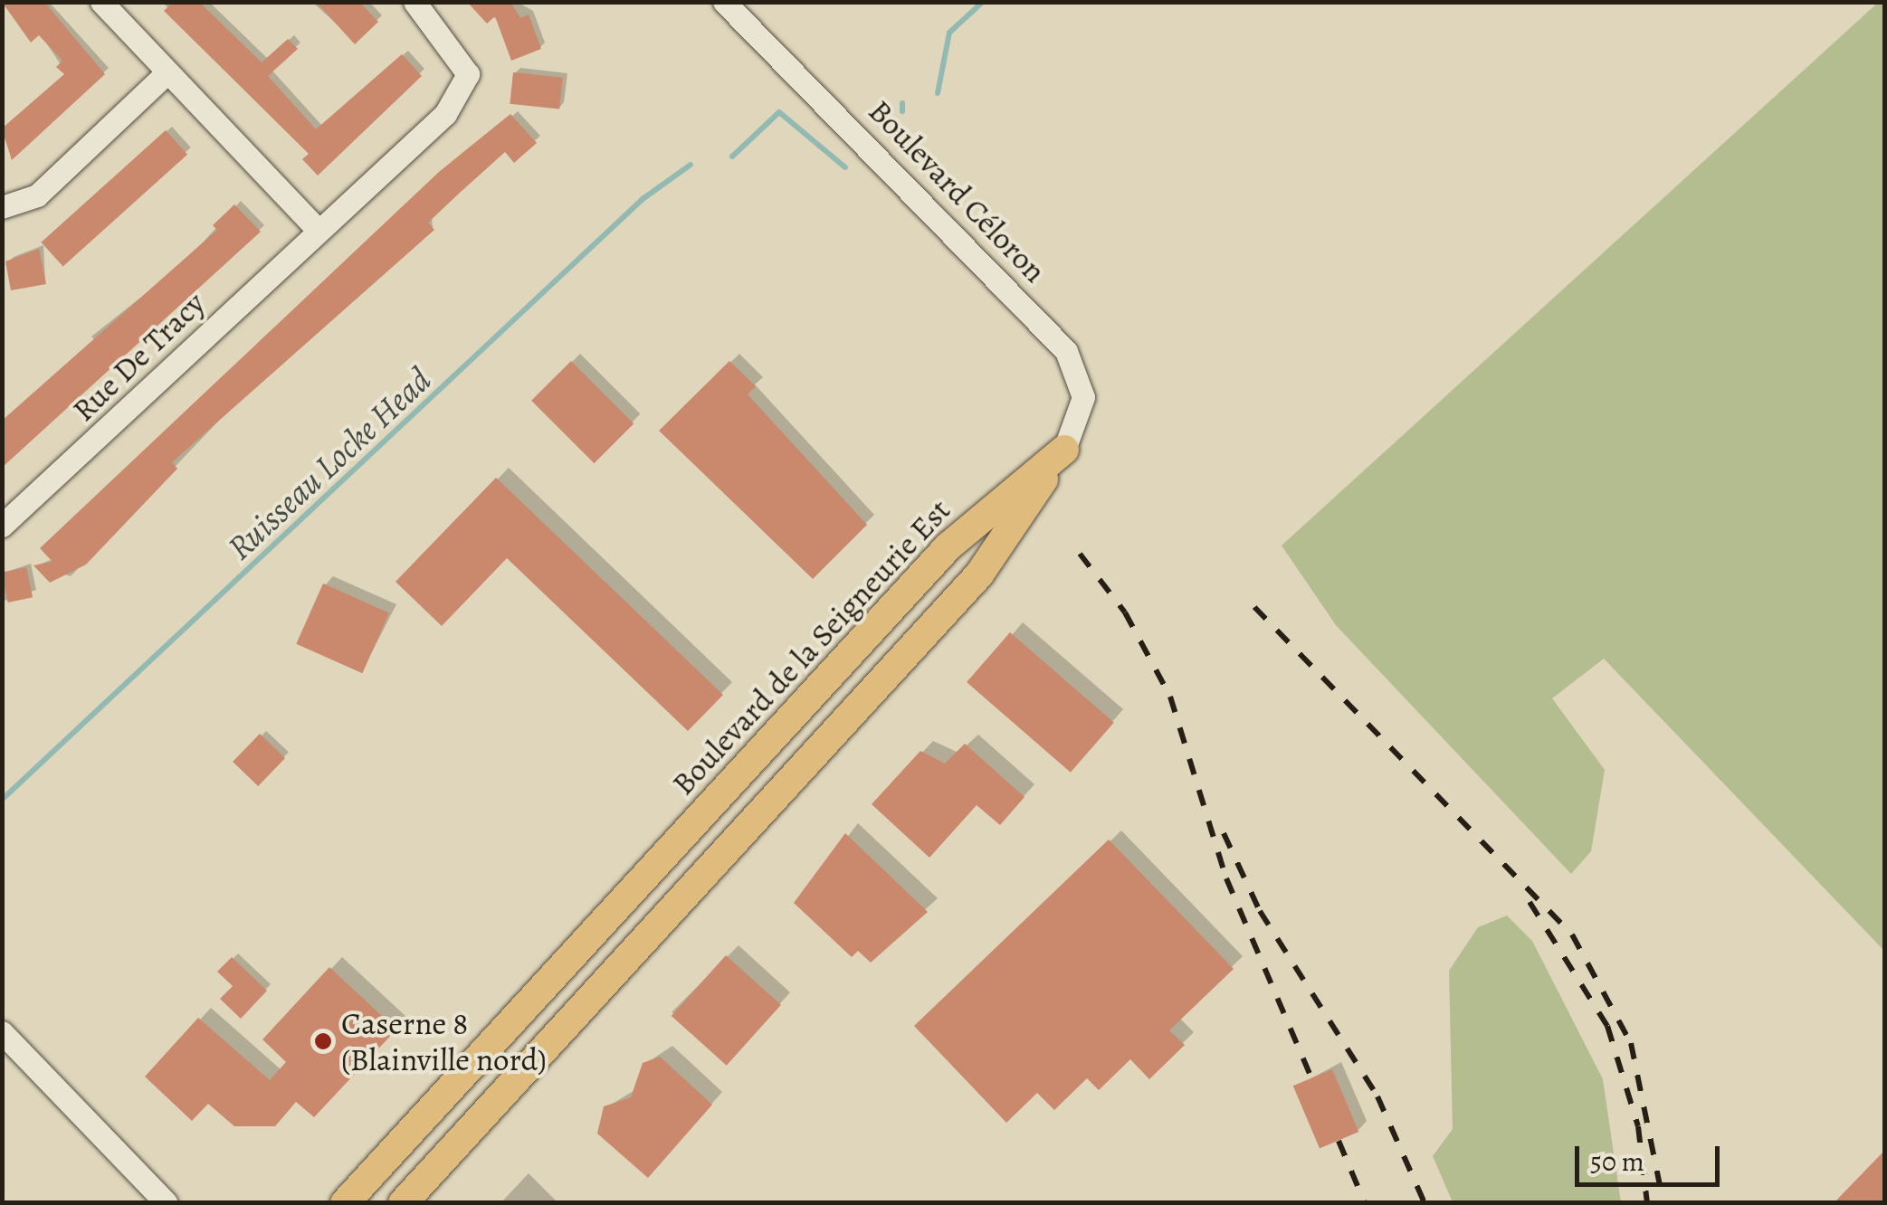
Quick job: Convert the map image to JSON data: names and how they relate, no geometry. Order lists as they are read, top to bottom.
{
  "streets": {
    "main road": ["Boulevard de la Seigneurie Est"],
    "street": ["Boulevard Céloron", "Rue De Tracy"]
  },
  "crossings": [
    ["Boulevard Céloron", "Boulevard de la Seigneurie Est"]
  ],
  "water": ["Ruisseau Locke Head"],
  "places": ["Caserne 8 (Blainville nord)"],
  "scale_bar": "50 m"
}
